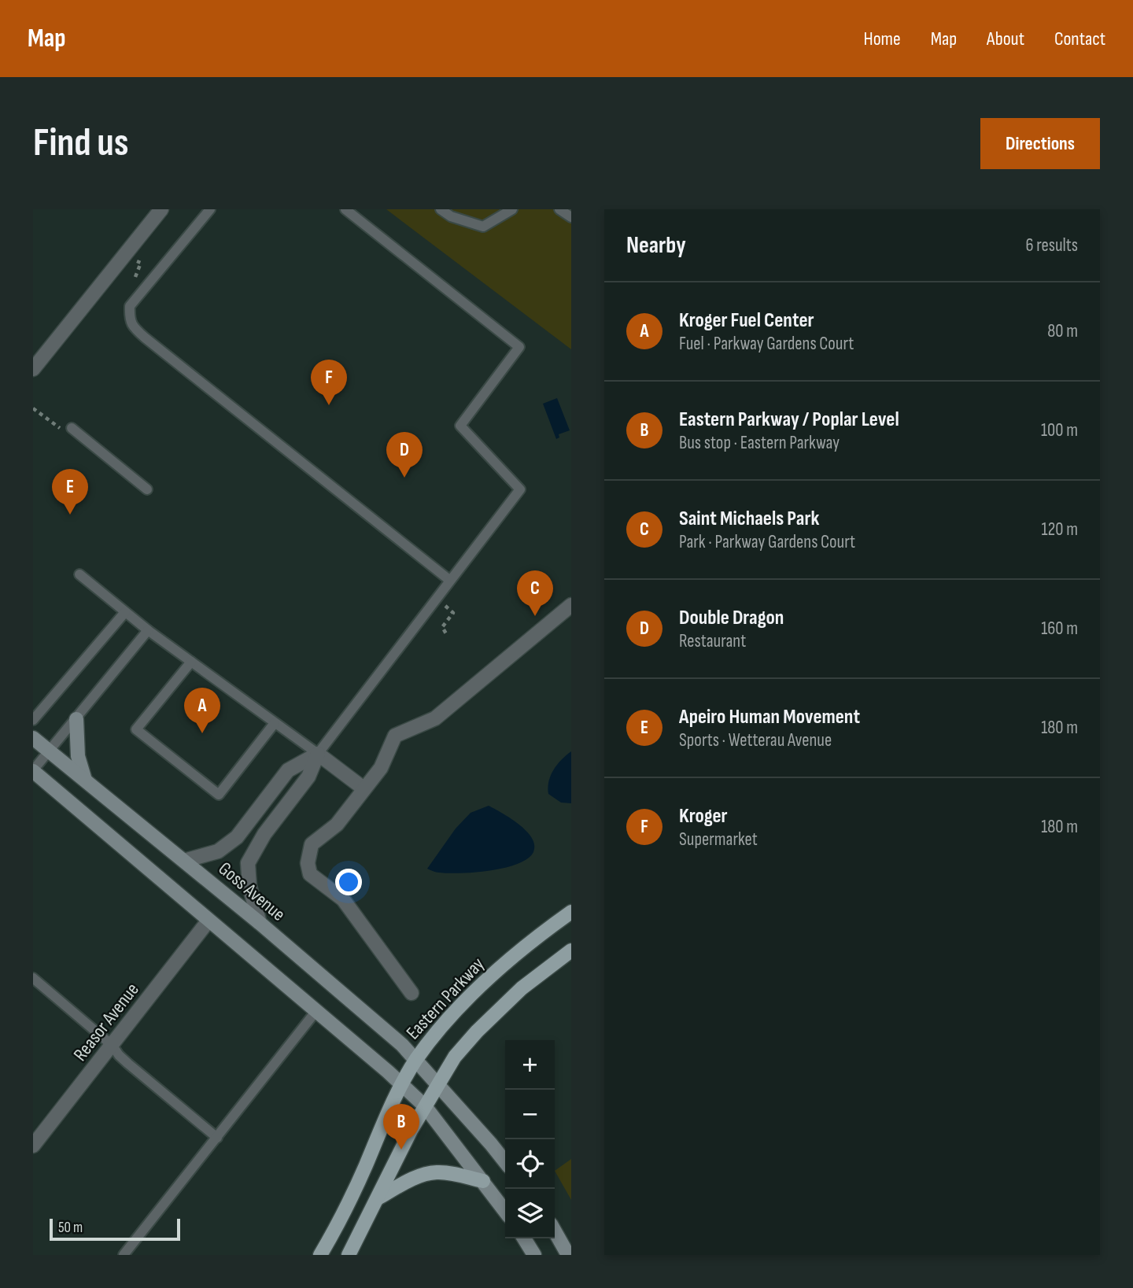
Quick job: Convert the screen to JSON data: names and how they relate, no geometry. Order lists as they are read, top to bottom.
{
  "streets": {
    "main road": ["Goss Avenue", "Eastern Parkway"],
    "street": ["Reasor Avenue"]
  },
  "crossings": [
    ["Goss Avenue", "Eastern Parkway"]
  ],
  "scale_bar": "50 m",
  "page": {
    "header": "Map",
    "nav": [
      "Home",
      "Map",
      "About",
      "Contact"
    ],
    "buttons": "Directions",
    "title": "Find us",
    "heading": ["Nearby", "6 results"],
    "list": [
      {
        "mark": "A",
        "name": "Kroger Fuel Center",
        "note": "Fuel · Parkway Gardens Court",
        "value": "80 m"
      },
      {
        "mark": "B",
        "name": "Eastern Parkway / Poplar Level",
        "note": "Bus stop · Eastern Parkway",
        "value": "100 m"
      },
      {
        "mark": "C",
        "name": "Saint Michaels Park",
        "note": "Park · Parkway Gardens Court",
        "value": "120 m"
      },
      {
        "mark": "D",
        "name": "Double Dragon",
        "note": "Restaurant",
        "value": "160 m"
      },
      {
        "mark": "E",
        "name": "Apeiro Human Movement",
        "note": "Sports · Wetterau Avenue",
        "value": "180 m"
      },
      {
        "mark": "F",
        "name": "Kroger",
        "note": "Supermarket",
        "value": "180 m"
      }
    ],
    "pins": [
      "F",
      "D",
      "E",
      "C",
      "A",
      "B"
    ],
    "map_buttons": ["+", "−"],
    "scale": "50 m"
  }
}
